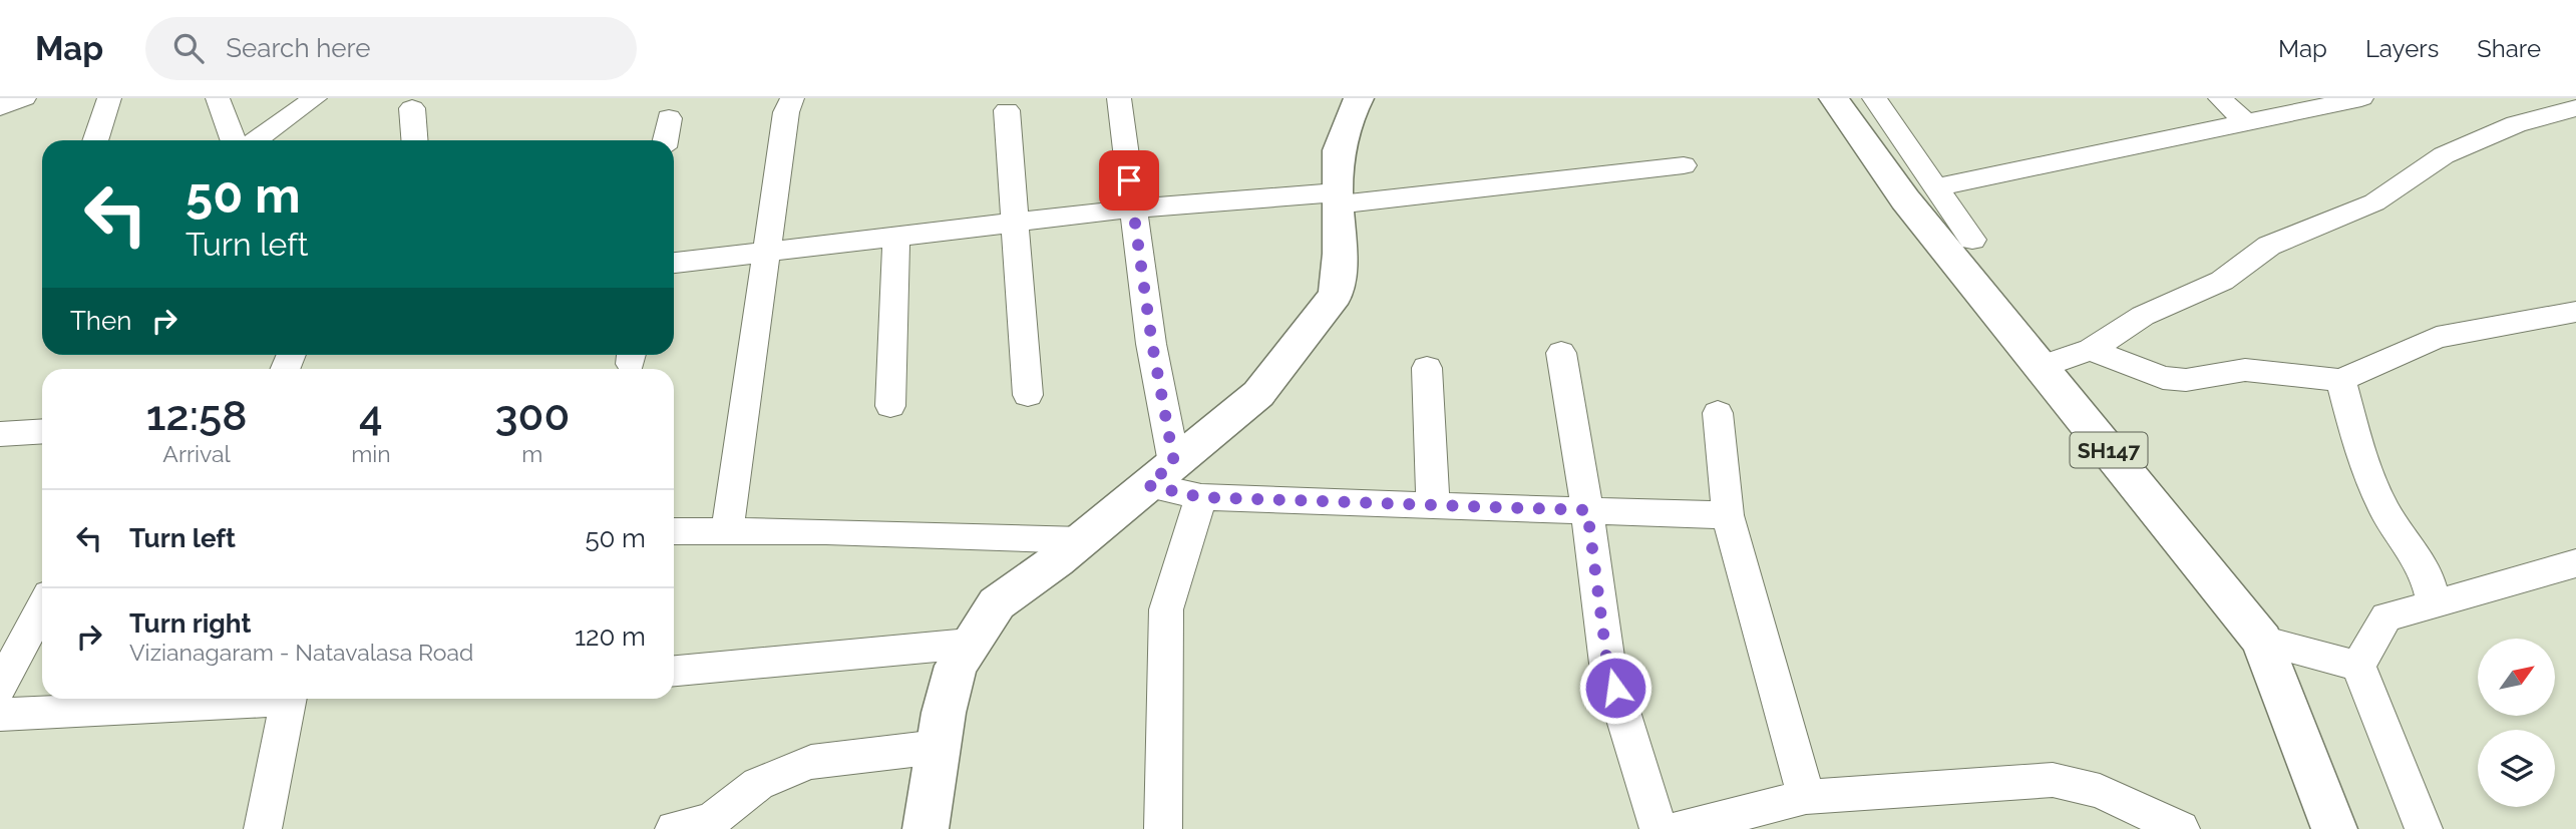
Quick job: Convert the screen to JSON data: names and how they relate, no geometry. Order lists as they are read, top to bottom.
{
  "streets": {
    "main road": ["SH147"]
  },
  "north": "top right",
  "page": {
    "header": "Map",
    "search": "Search here",
    "nav": ["Map", "Layers", "Share"],
    "turn": ["50 m", "Turn left"],
    "then": "Then",
    "eta": [
      "12:58",
      "Arrival",
      "4",
      "min",
      "300",
      "m"
    ],
    "list": [
      {
        "name": "Turn left",
        "value": "50 m"
      },
      {
        "name": "Turn right",
        "note": "Vizianagaram - Natavalasa Road",
        "value": "120 m"
      }
    ]
  }
}
